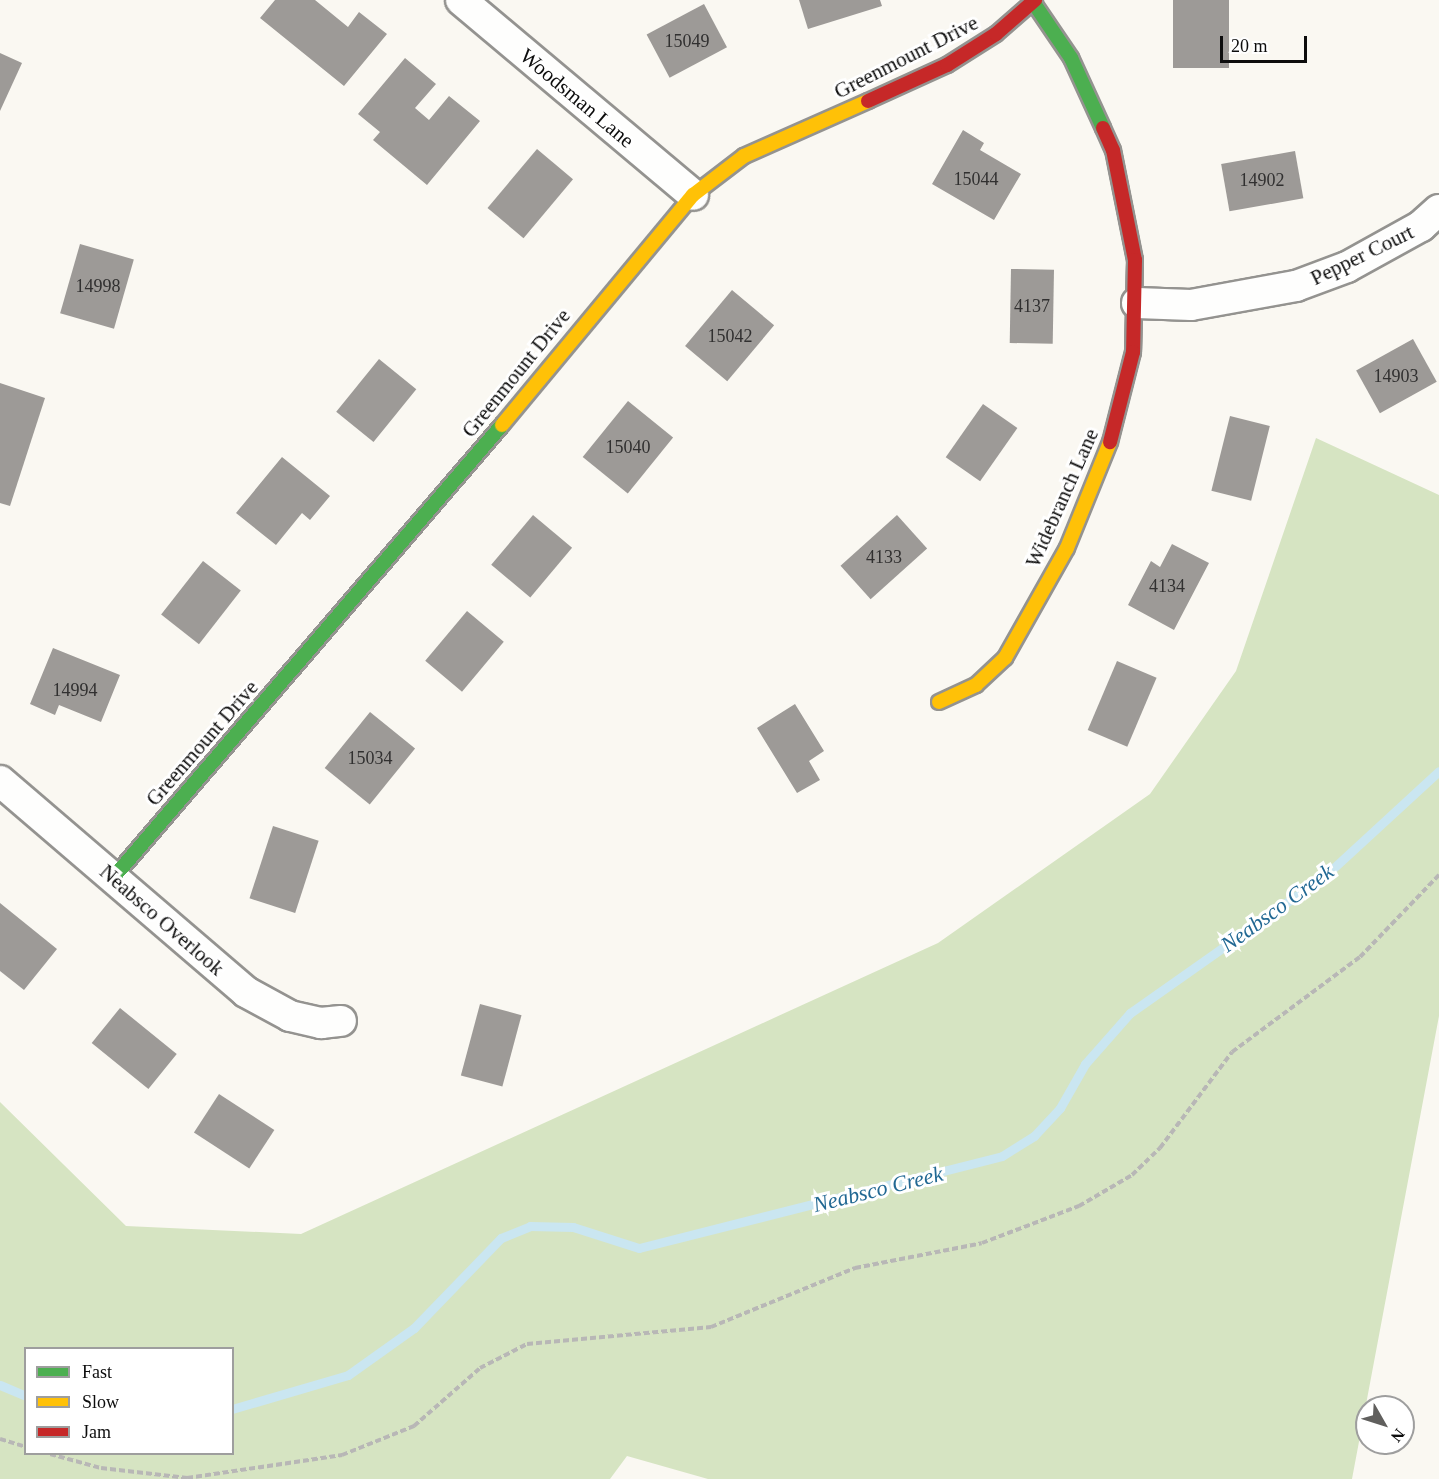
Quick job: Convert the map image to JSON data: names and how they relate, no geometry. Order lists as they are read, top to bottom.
{
  "streets": {
    "street": [
      "Greenmount Drive",
      "Woodsman Lane",
      "Pepper Court",
      "Widebranch Lane",
      "Neabsco Overlook"
    ]
  },
  "crossings": [
    ["Greenmount Drive", "Woodsman Lane"],
    ["Greenmount Drive", "Widebranch Lane"],
    ["Greenmount Drive", "Neabsco Overlook"],
    ["Pepper Court", "Widebranch Lane"]
  ],
  "water": ["Neabsco Creek"],
  "house_numbers": [
    "15049",
    "15044",
    "14902",
    "14998",
    "4137",
    "15042",
    "14903",
    "15040",
    "4133",
    "4134",
    "14994",
    "15034"
  ],
  "legend": ["Fast", "Slow", "Jam"],
  "scale_bar": "20 m",
  "north": "bottom right"
}
